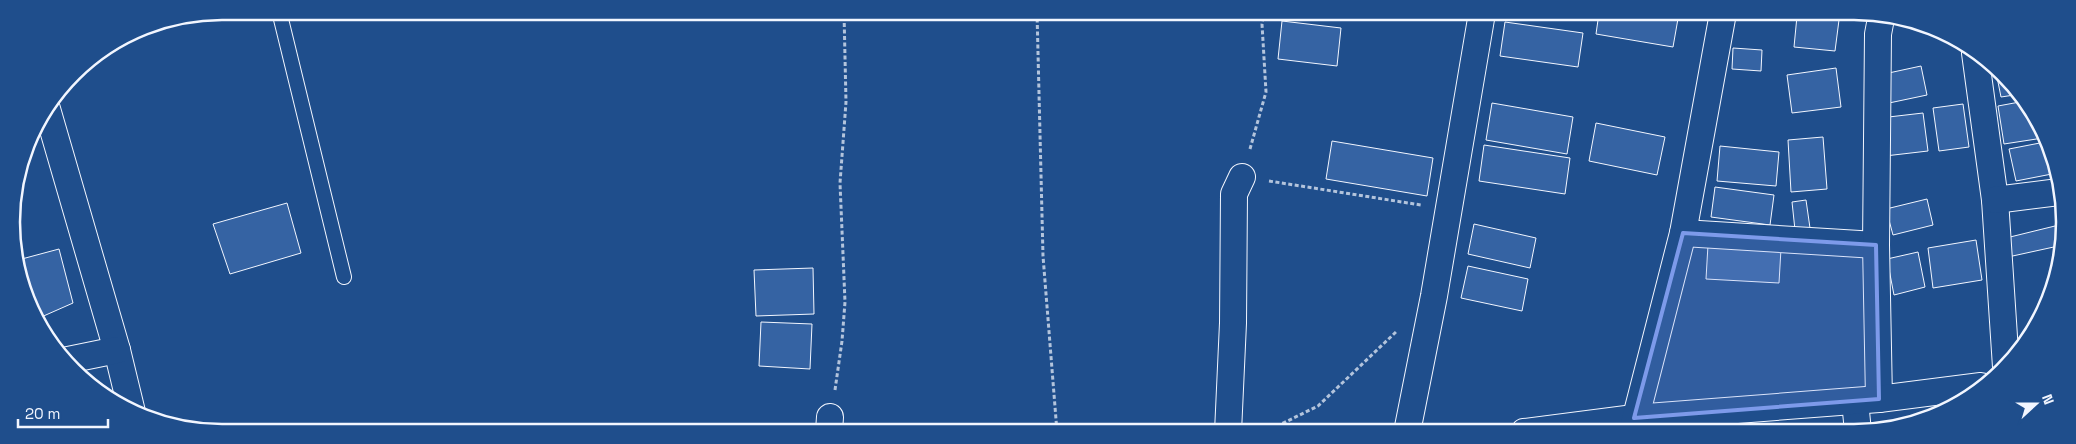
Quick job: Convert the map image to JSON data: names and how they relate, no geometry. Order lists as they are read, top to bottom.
{
  "scale_bar": "20 m",
  "north": "right"
}
